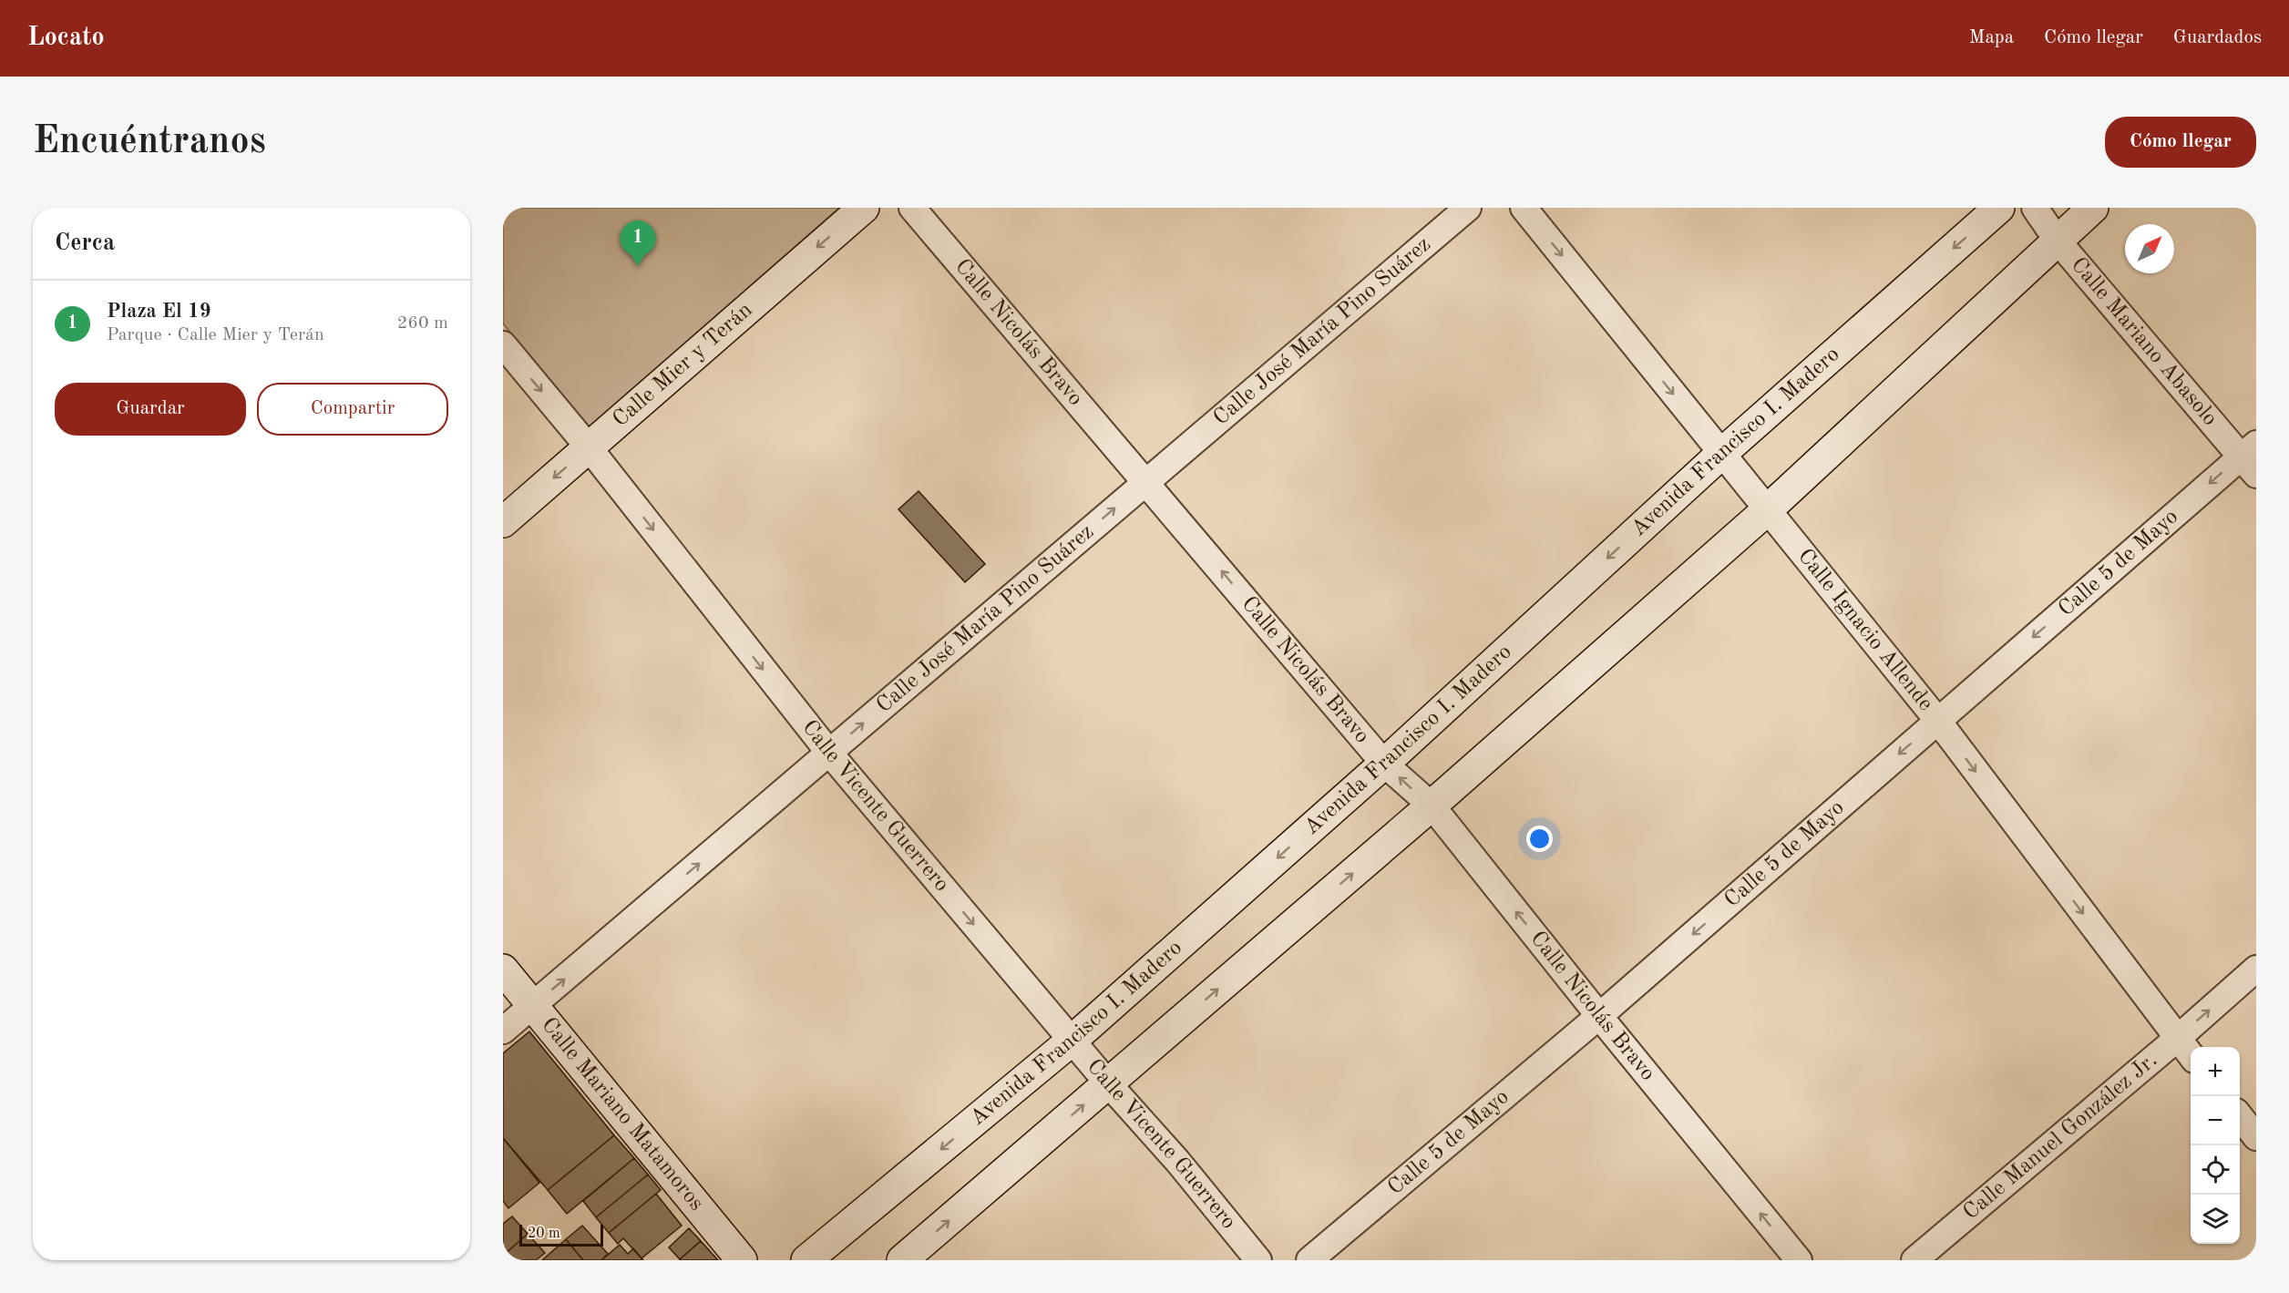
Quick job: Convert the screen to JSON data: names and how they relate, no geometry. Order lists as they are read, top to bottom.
{
  "streets": {
    "main road": ["Calle Mier y Terán", "Avenida Francisco I. Madero", "Calle Mariano Matamoros"],
    "street": [
      "Calle Nicolás Bravo",
      "Calle José María Pino Suárez",
      "Calle Mariano Abasolo",
      "Calle 5 de Mayo",
      "Calle Ignacio Allende",
      "Calle Vicente Guerrero",
      "Calle Manuel González Jr."
    ]
  },
  "crossings": [
    ["Calle Nicolás Bravo", "Calle José María Pino Suárez"],
    ["Calle Nicolás Bravo", "Avenida Francisco I. Madero"],
    ["Calle Nicolás Bravo", "Calle 5 de Mayo"],
    ["Calle José María Pino Suárez", "Calle Vicente Guerrero"],
    ["Calle José María Pino Suárez", "Calle Mariano Matamoros"],
    ["Calle Mariano Abasolo", "Calle 5 de Mayo"],
    ["Calle Mier y Terán", "Calle Vicente Guerrero"],
    ["Avenida Francisco I. Madero", "Calle Ignacio Allende"],
    ["Avenida Francisco I. Madero", "Calle Vicente Guerrero"],
    ["Calle 5 de Mayo", "Calle Ignacio Allende"],
    ["Calle Ignacio Allende", "Calle Manuel González Jr."]
  ],
  "one_way": [
    "Calle Nicolás Bravo",
    "Calle José María Pino Suárez",
    "Calle Mier y Terán",
    "Calle 5 de Mayo",
    "Calle Ignacio Allende",
    "Calle Vicente Guerrero"
  ],
  "scale_bar": "20 m",
  "north": "top right",
  "page": {
    "header": "Locato",
    "nav": ["Mapa", "Cómo llegar", "Guardados"],
    "buttons": [
      "Cómo llegar",
      ["Guardar", "Compartir"]
    ],
    "title": "Encuéntranos",
    "heading": "Cerca",
    "pins": "1",
    "list": [
      {
        "mark": "1",
        "name": "Plaza El 19",
        "note": "Parque · Calle Mier y Terán",
        "value": "260 m"
      }
    ],
    "map_buttons": ["+", "−"],
    "scale": "20 m"
  }
}
